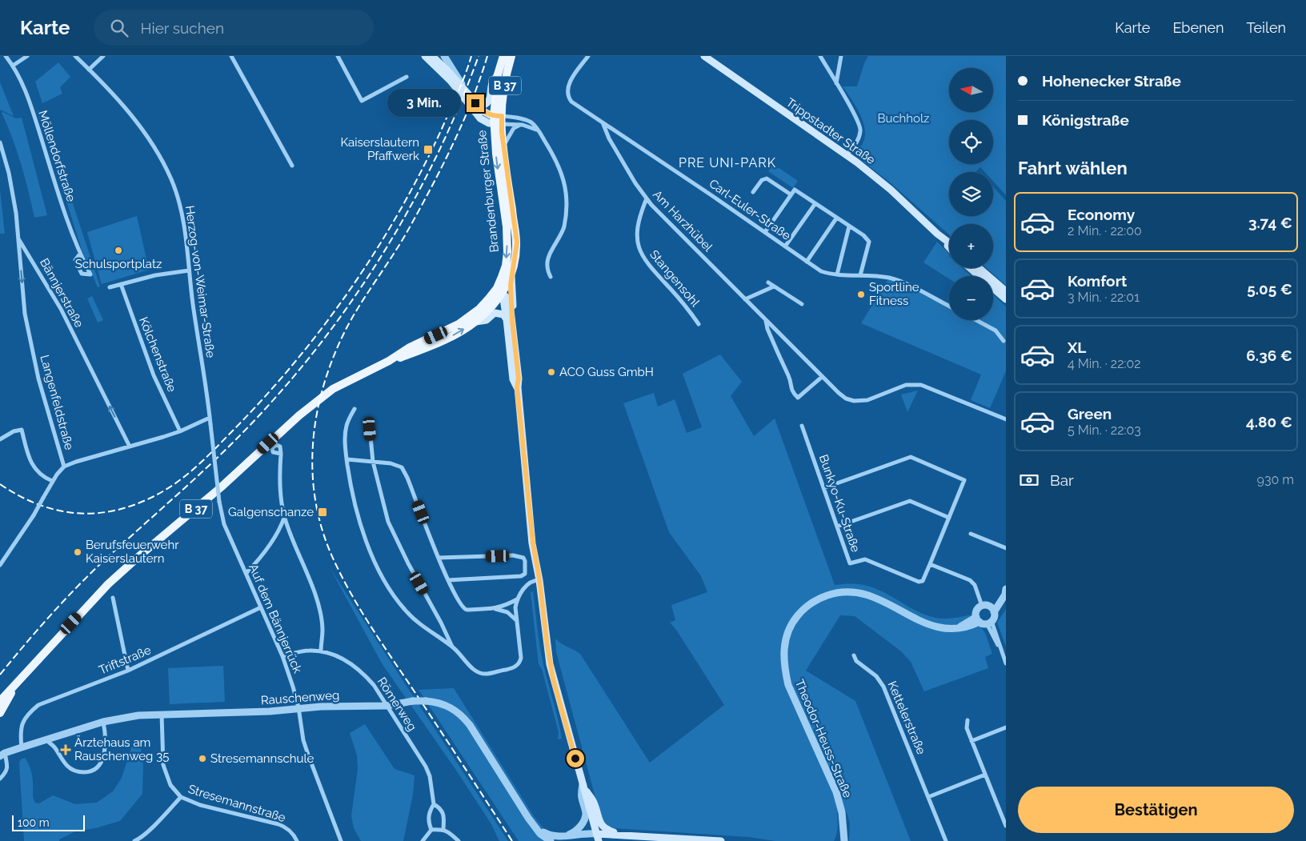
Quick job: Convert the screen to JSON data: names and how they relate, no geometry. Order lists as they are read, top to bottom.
{
  "streets": {
    "main road": ["B 37", "Trippstadter Straße", "Brandenburger Straße"],
    "street": [
      "Möllendorfstraße",
      "Carl-Euler-Straße",
      "Am Harzhübel",
      "Stangensohl",
      "Herzog-von-Weimar-Straße",
      "Bännjerstraße",
      "Kölchenstraße",
      "Langenfeldstraße",
      "Bunkyo-Ku-Straße",
      "Auf dem Bännjerrück",
      "Triftstraße",
      "Rauschenweg",
      "Römerweg",
      "Kettelerstraße",
      "Theodor-Heuss-Straße",
      "Stresemannstraße"
    ]
  },
  "crossings": [
    ["Carl-Euler-Straße", "Am Harzhübel"],
    ["Am Harzhübel", "Stangensohl"],
    ["Herzog-von-Weimar-Straße", "Langenfeldstraße"],
    ["Herzog-von-Weimar-Straße", "Auf dem Bännjerrück"],
    ["Bännjerstraße", "Langenfeldstraße"],
    ["Kölchenstraße", "Langenfeldstraße"],
    ["Auf dem Bännjerrück", "Triftstraße"],
    ["Auf dem Bännjerrück", "Rauschenweg"],
    ["Auf dem Bännjerrück", "Römerweg"],
    ["Triftstraße", "Rauschenweg"],
    ["Rauschenweg", "Römerweg"],
    ["Rauschenweg", "Stresemannstraße"]
  ],
  "one_way": ["Bännjerstraße", "Langenfeldstraße"],
  "districts": ["PRE UNI-PARK"],
  "parks": ["Buchholz"],
  "places": {
    "transit": ["Kaiserslautern Pfaffwerk", "Galgenschanze"],
    "other": [
      "Schulsportplatz",
      "Sportline Fitness",
      "ACO Guss GmbH",
      "Berufsfeuerwehr Kaiserslautern",
      "Stresemannschule"
    ],
    "health": ["Ärztehaus am Rauschenweg 35"]
  },
  "scale_bar": "100 m",
  "north": "left",
  "page": {
    "header": "Karte",
    "search": "Hier suchen",
    "nav": ["Karte", "Ebenen", "Teilen"],
    "banner": ["Hohenecker Straße", "Königstraße"],
    "map_buttons": ["+", "−"],
    "bubble": "3 Min.",
    "heading": "Fahrt wählen",
    "list": [
      {
        "name": "Economy",
        "note": "2 Min. · 22:00",
        "value": "3.74 €"
      },
      {
        "name": "Komfort",
        "note": "3 Min. · 22:01",
        "value": "5.05 €"
      },
      {
        "name": "XL",
        "note": "4 Min. · 22:02",
        "value": "6.36 €"
      },
      {
        "name": "Green",
        "note": "5 Min. · 22:03",
        "value": "4.80 €"
      }
    ],
    "pay": ["Bar", "930 m"],
    "buttons": "Bestätigen",
    "scale": "100 m"
  }
}
